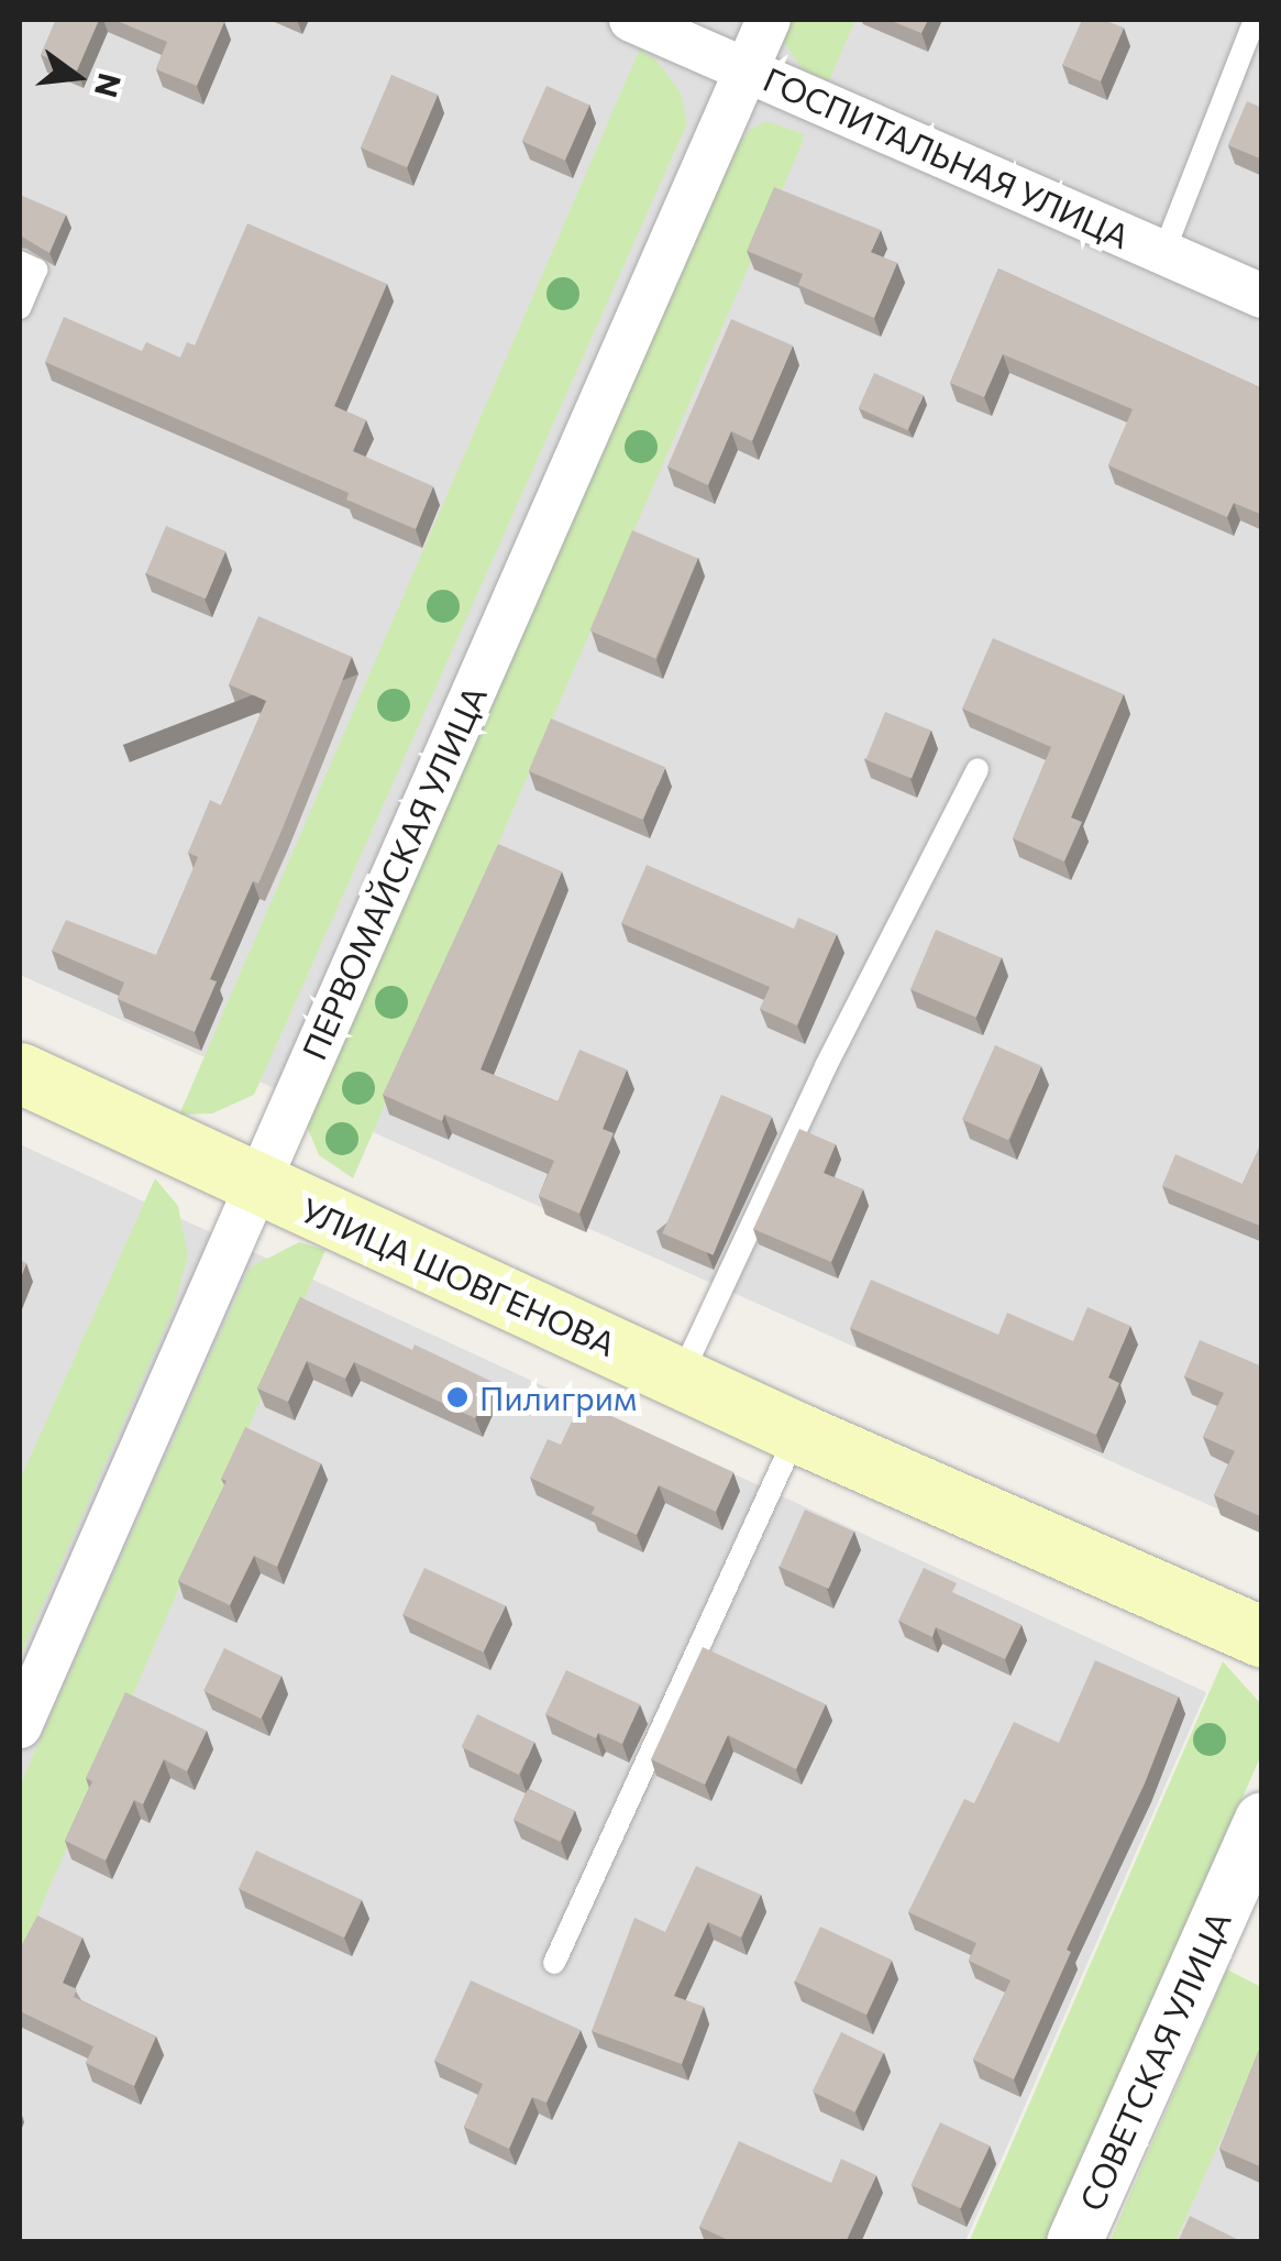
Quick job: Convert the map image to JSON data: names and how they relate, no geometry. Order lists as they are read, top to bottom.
{
  "streets": {
    "main road": ["УЛИЦА ШОВГЕНОВА"],
    "street": ["ГОСПИТАЛЬНАЯ УЛИЦА", "ПЕРВОМАЙСКАЯ УЛИЦА", "СОВЕТСКАЯ УЛИЦА"]
  },
  "crossings": [
    ["ГОСПИТАЛЬНАЯ УЛИЦА", "ПЕРВОМАЙСКАЯ УЛИЦА"],
    ["ПЕРВОМАЙСКАЯ УЛИЦА", "УЛИЦА ШОВГЕНОВА"]
  ],
  "places": ["Пилигрим"],
  "north": "right"
}
